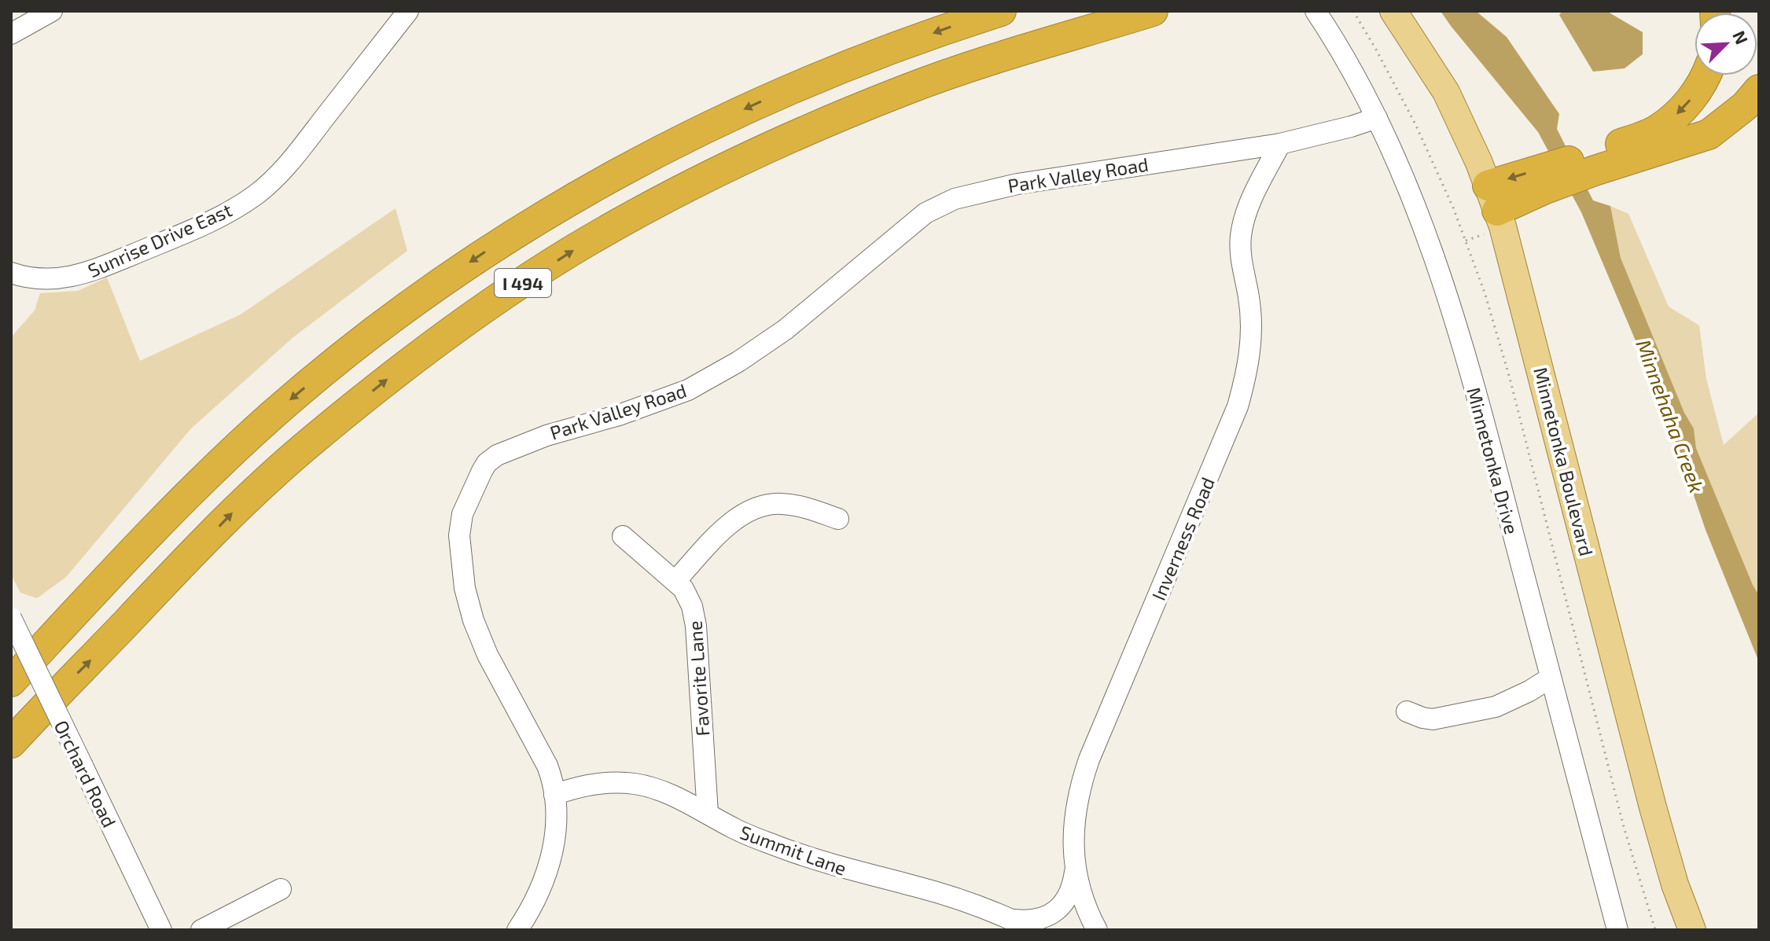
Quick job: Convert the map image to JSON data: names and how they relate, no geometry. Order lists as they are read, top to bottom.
{
  "streets": {
    "highway": ["I 494"],
    "main road": ["Minnetonka Boulevard"],
    "street": [
      "Park Valley Road",
      "Sunrise Drive East",
      "Minnetonka Drive",
      "Inverness Road",
      "Favorite Lane",
      "Orchard Road",
      "Summit Lane"
    ]
  },
  "crossings": [
    ["Park Valley Road", "Minnetonka Drive"],
    ["Park Valley Road", "Inverness Road"],
    ["Park Valley Road", "Summit Lane"],
    ["Favorite Lane", "Summit Lane"]
  ],
  "water": ["Minnehaha Creek"],
  "north": "top right"
}
